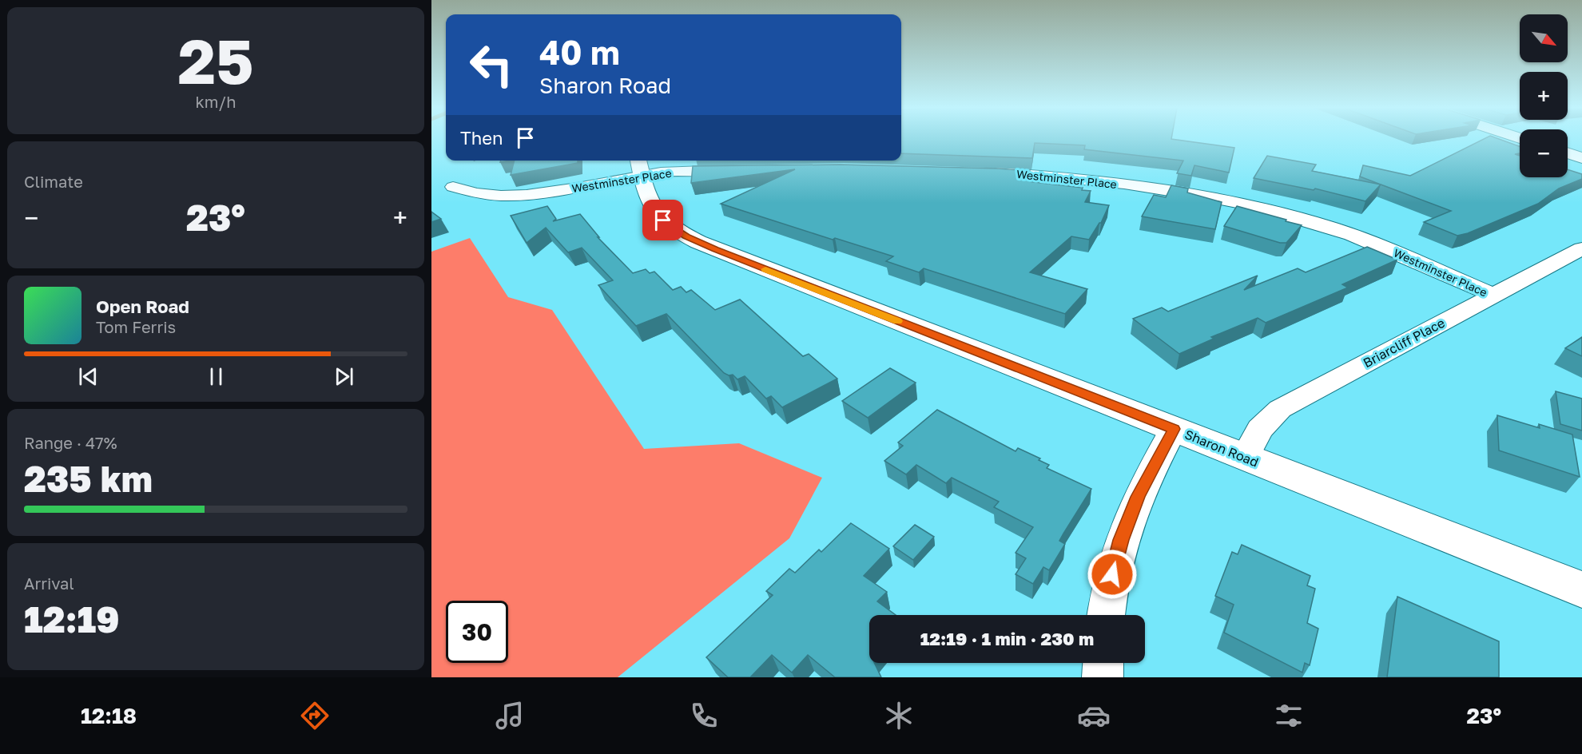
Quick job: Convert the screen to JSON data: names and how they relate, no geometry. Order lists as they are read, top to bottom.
{
  "streets": {
    "street": ["Westminster Place", "Briarcliff Place", "Sharon Road"]
  },
  "crossings": [
    ["Westminster Place", "Briarcliff Place"],
    ["Westminster Place", "Sharon Road"],
    ["Briarcliff Place", "Sharon Road"]
  ],
  "north": "bottom right",
  "page": {
    "tile": [
      ["25", "km/h"],
      "Climate",
      ["Range · 47%", "235 km"],
      ["Arrival", "12:19"]
    ],
    "map_buttons": ["+", "−"],
    "turn": ["40 m", "Sharon Road"],
    "then": "Then",
    "heat": ["−", "23°", "+"],
    "song": ["Open Road", "Tom Ferris"],
    "limit": "30",
    "trip": "12:19 · 1 min · 230 m",
    "tabs": ["12:18", "23°"]
  }
}
